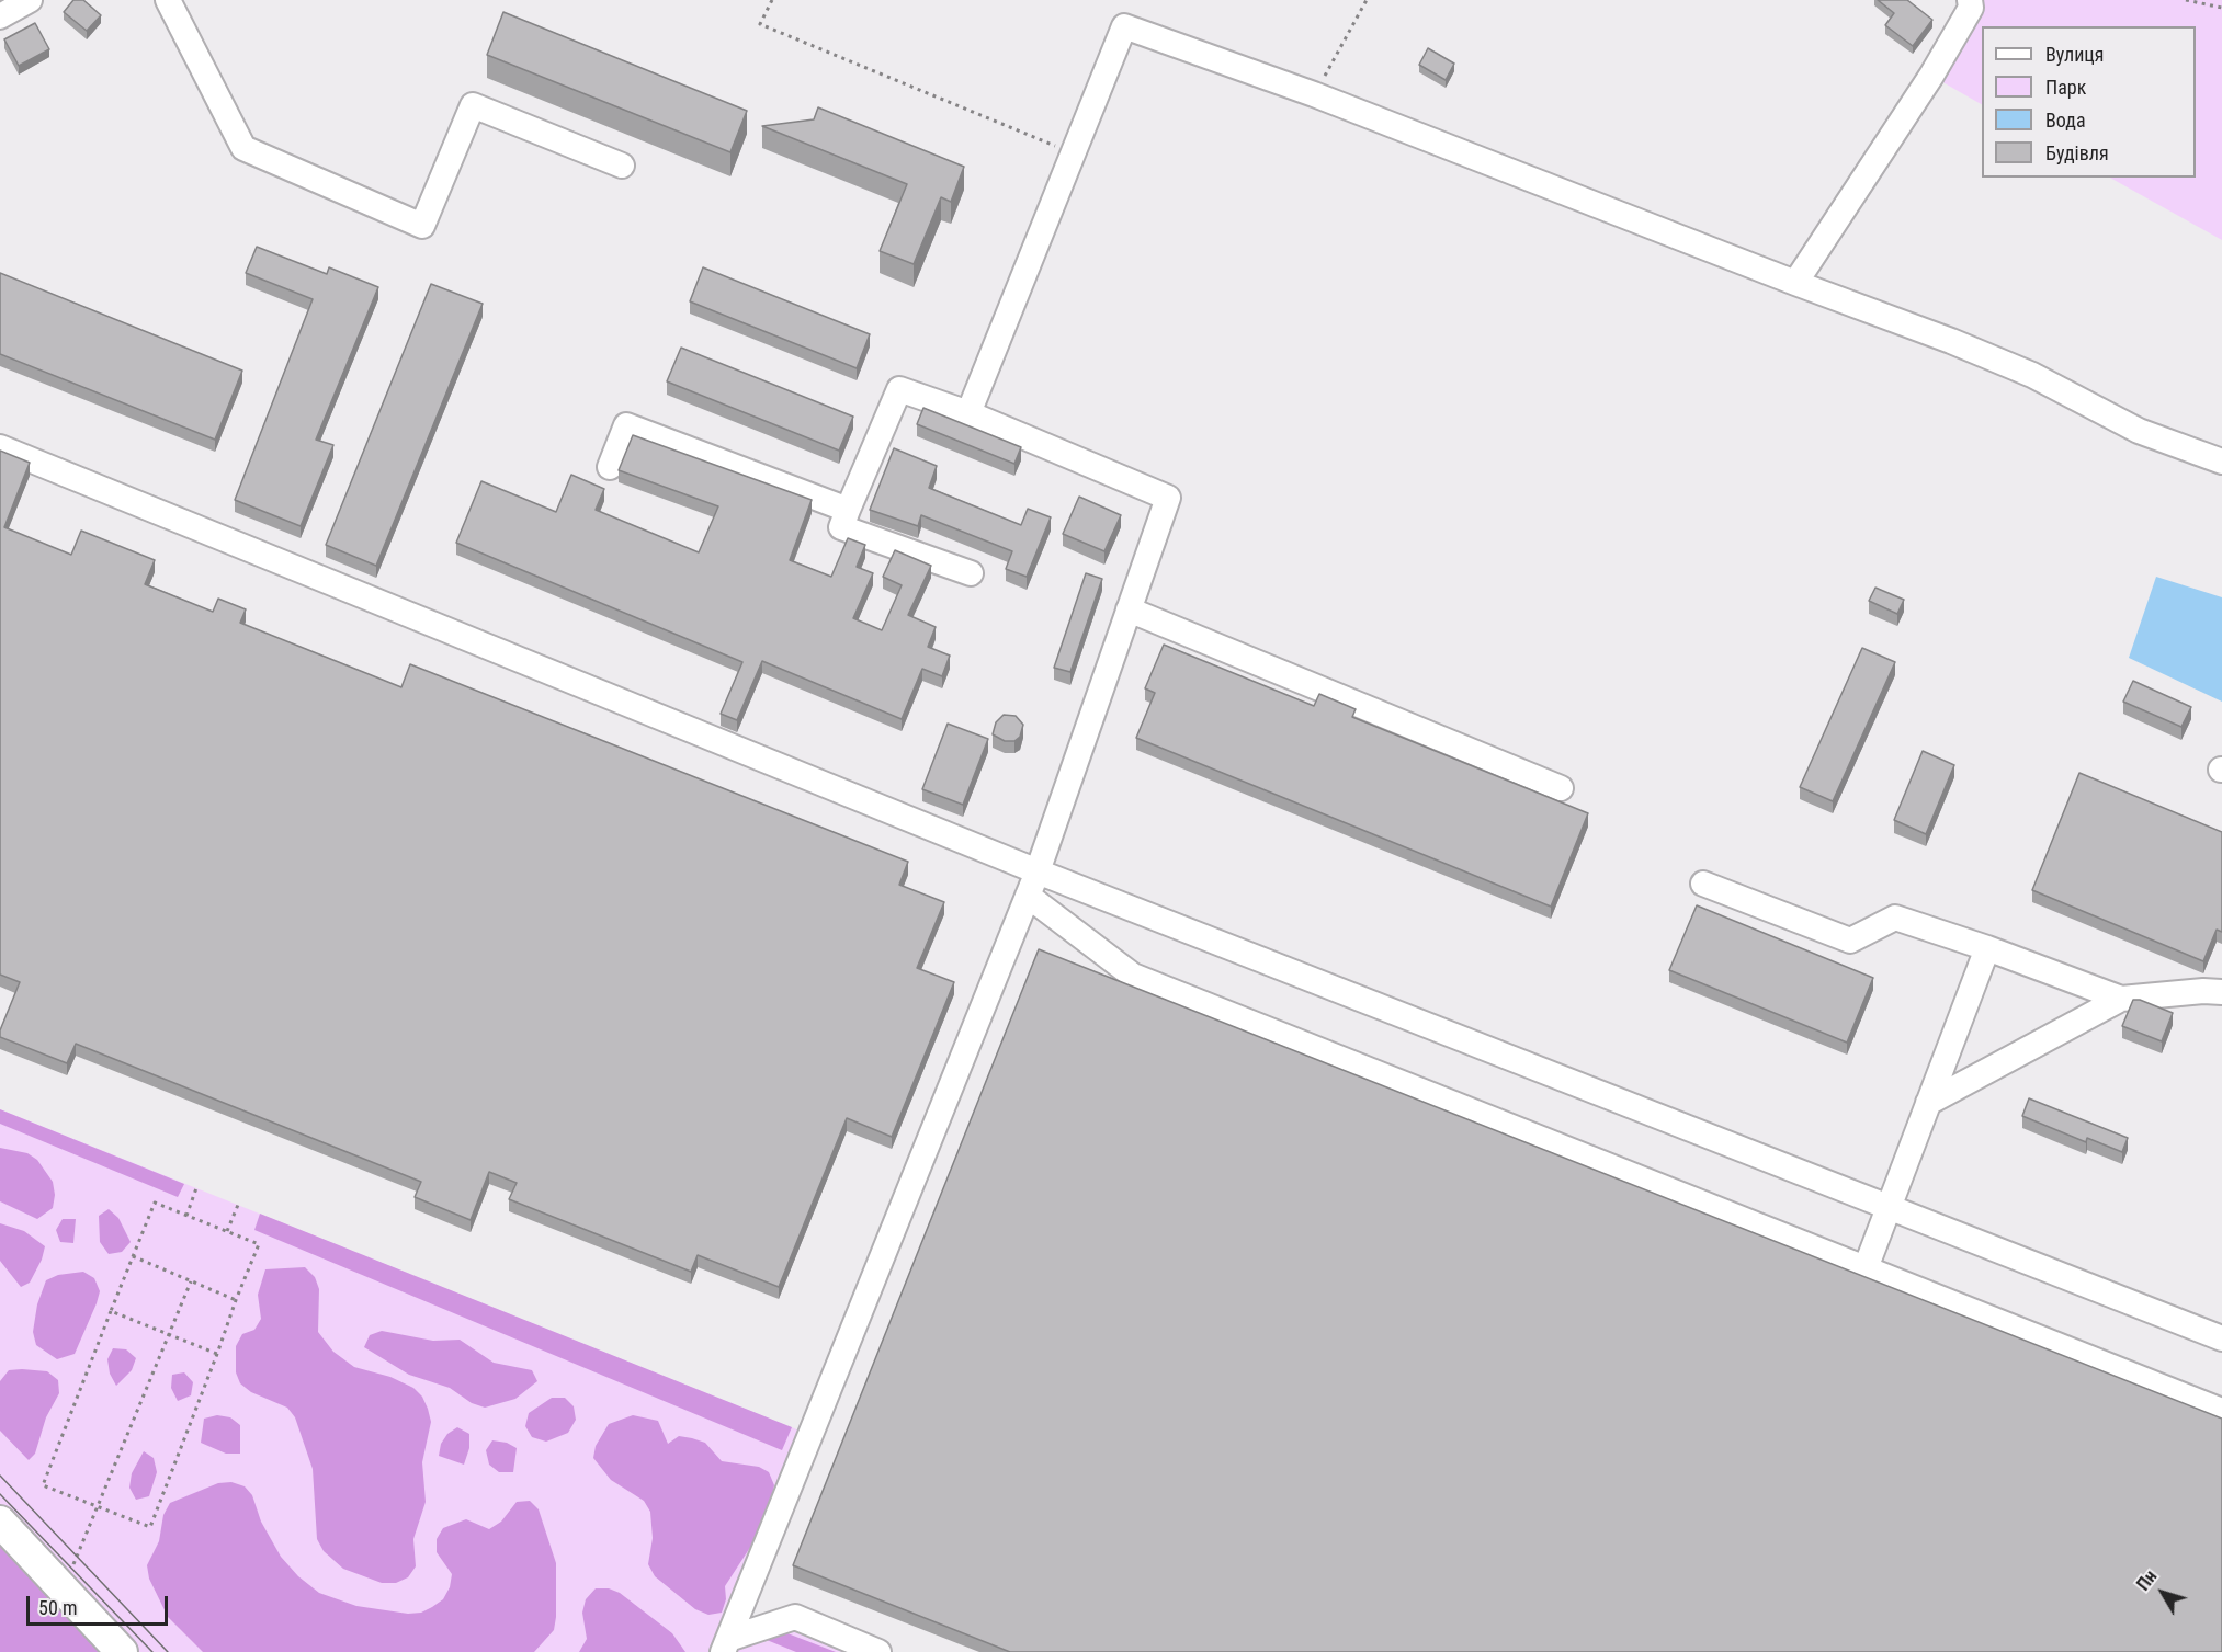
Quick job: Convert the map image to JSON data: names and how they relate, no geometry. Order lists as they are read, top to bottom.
{
  "legend": [
    "Вулиця",
    "Парк",
    "Вода",
    "Будівля"
  ],
  "scale_bar": "50 m",
  "north": "top left"
}
